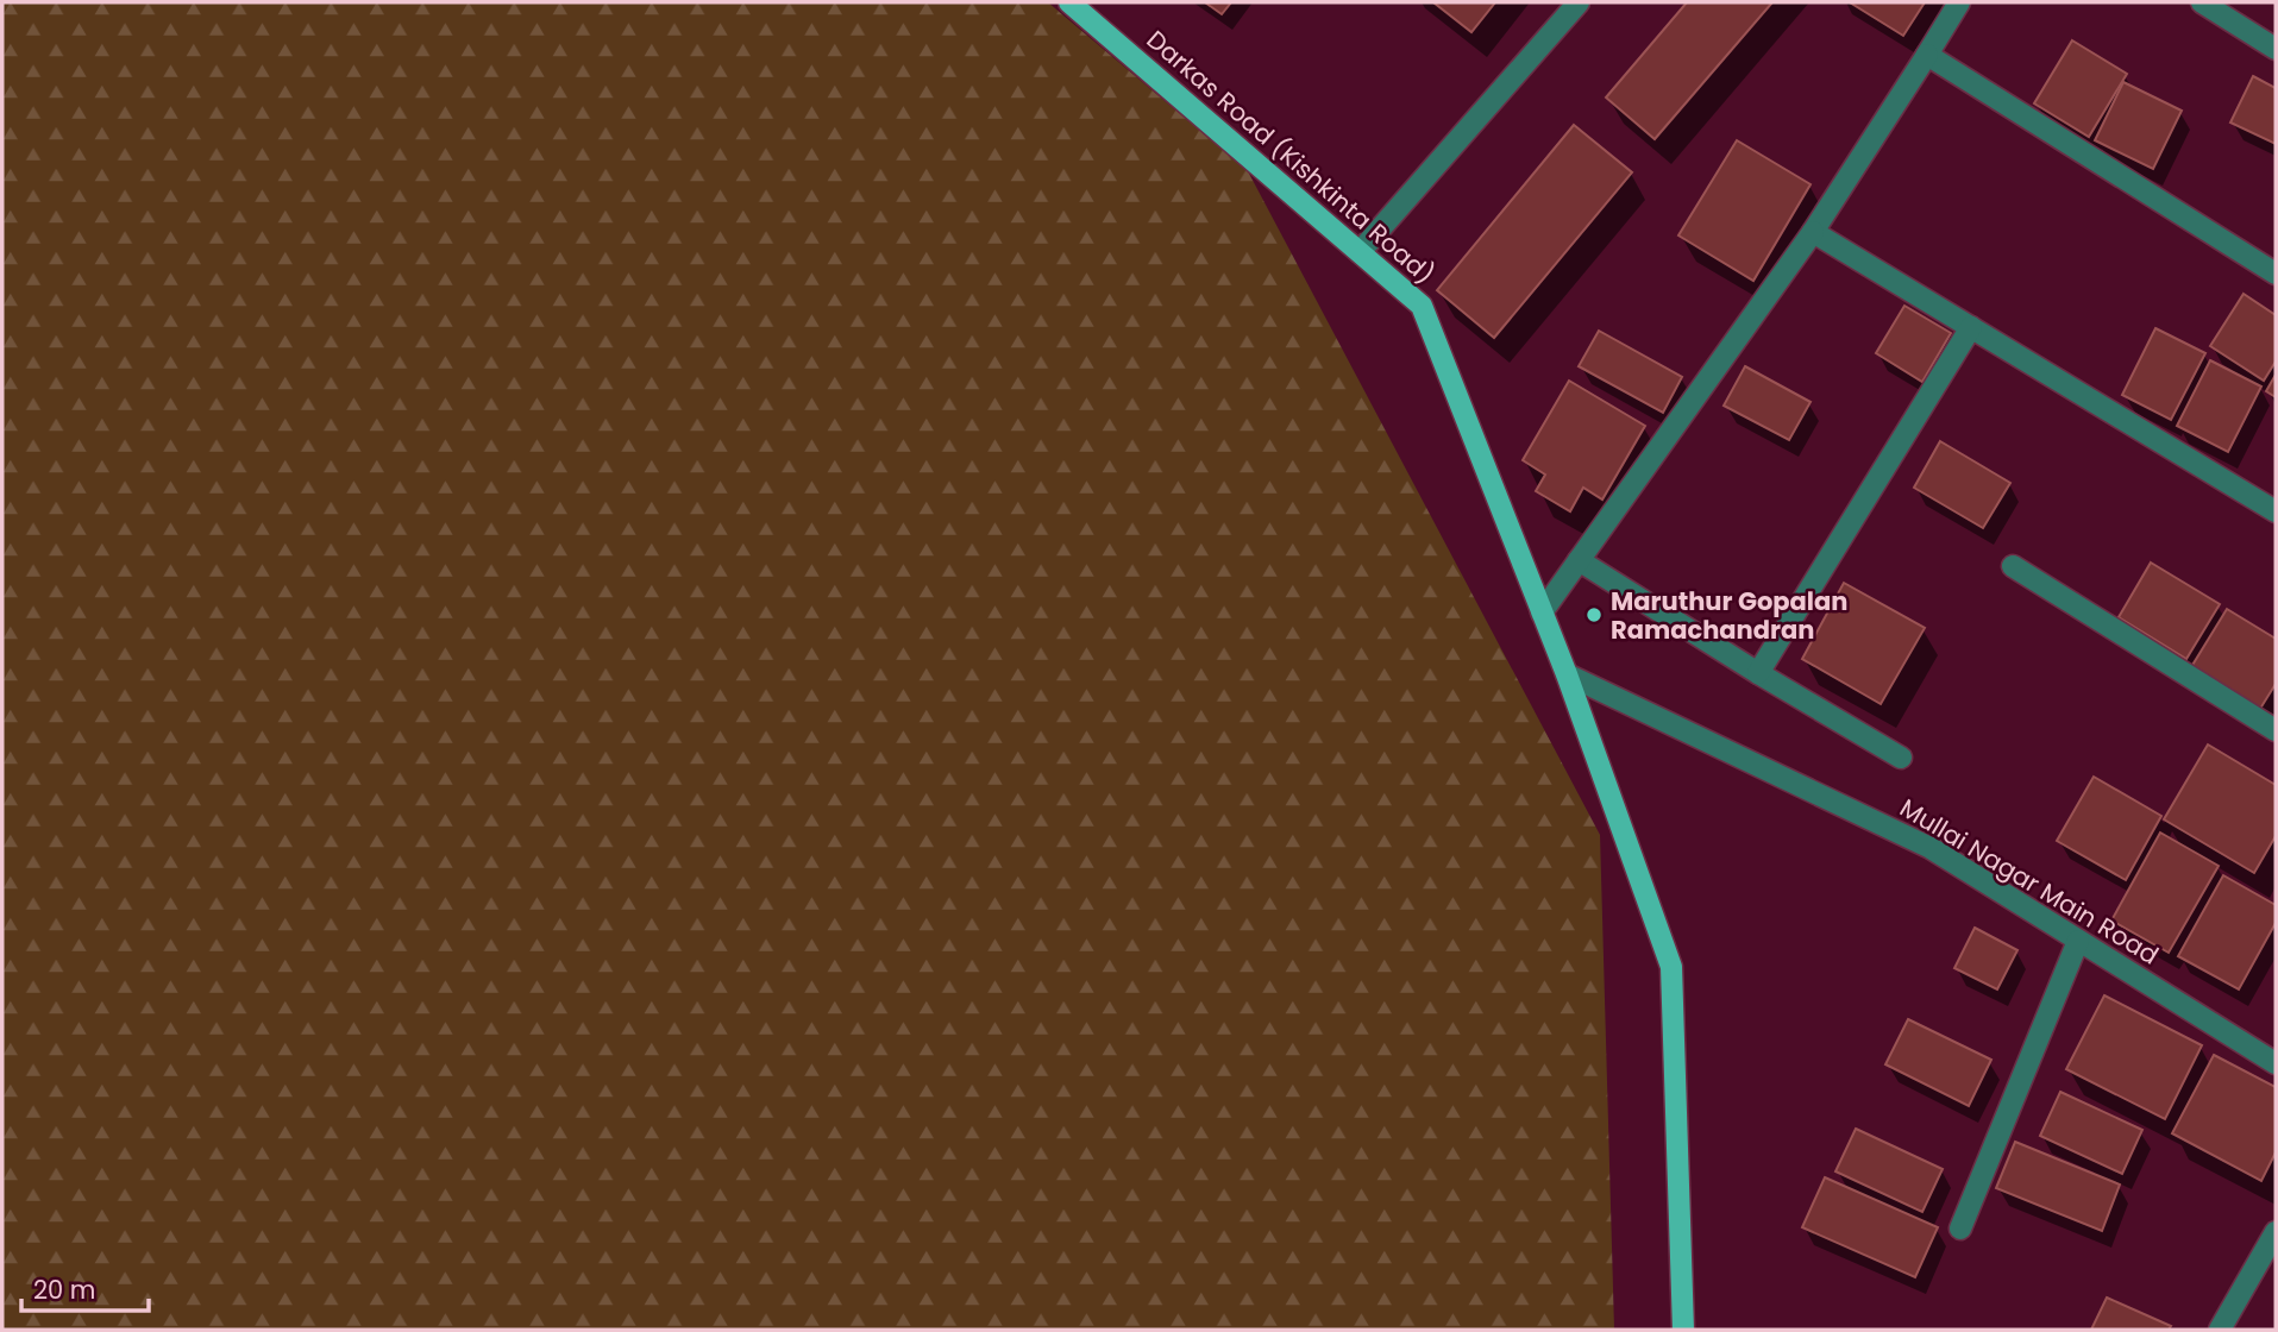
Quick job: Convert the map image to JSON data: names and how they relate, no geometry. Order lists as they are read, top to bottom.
{
  "streets": {
    "main road": ["Darkas Road (Kishkinta Road)"],
    "street": ["Mullai Nagar Main Road"]
  },
  "crossings": [
    ["Darkas Road (Kishkinta Road)", "Mullai Nagar Main Road"]
  ],
  "places": ["Maruthur Gopalan Ramachandran"],
  "scale_bar": "20 m"
}
